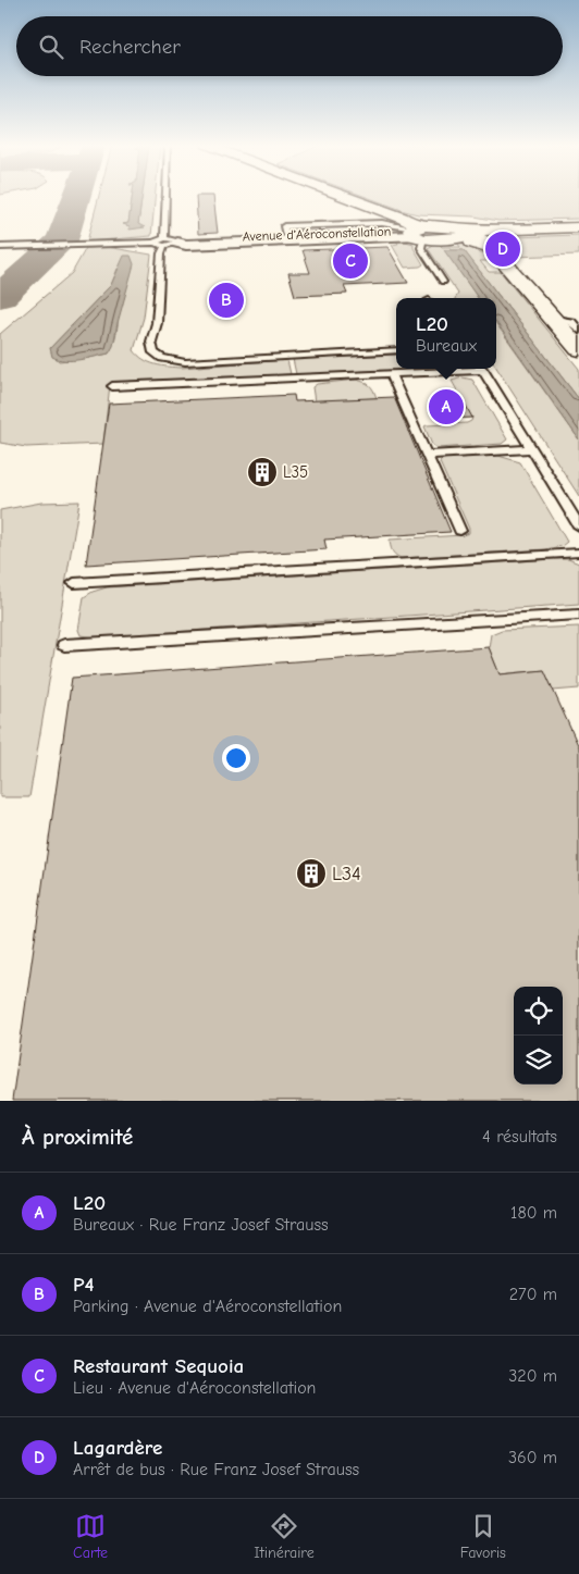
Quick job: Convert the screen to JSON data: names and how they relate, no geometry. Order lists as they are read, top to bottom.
{
  "streets": {
    "street": ["Avenue d'Aéroconstellation"]
  },
  "places": {
    "building": ["L35", "L34"]
  },
  "page": {
    "search": "Rechercher",
    "pins": [
      "D",
      "C",
      "B",
      "A"
    ],
    "popup": ["L20", "Bureaux"],
    "heading": ["À proximité", "4 résultats"],
    "list": [
      {
        "mark": "A",
        "name": "L20",
        "note": "Bureaux · Rue Franz Josef Strauss",
        "value": "180 m"
      },
      {
        "mark": "B",
        "name": "P4",
        "note": "Parking · Avenue d'Aéroconstellation",
        "value": "270 m"
      },
      {
        "mark": "C",
        "name": "Restaurant Sequoia",
        "note": "Lieu · Avenue d'Aéroconstellation",
        "value": "320 m"
      },
      {
        "mark": "D",
        "name": "Lagardère",
        "note": "Arrêt de bus · Rue Franz Josef Strauss",
        "value": "360 m"
      }
    ],
    "nav": ["Carte", "Itinéraire", "Favoris"]
  }
}
